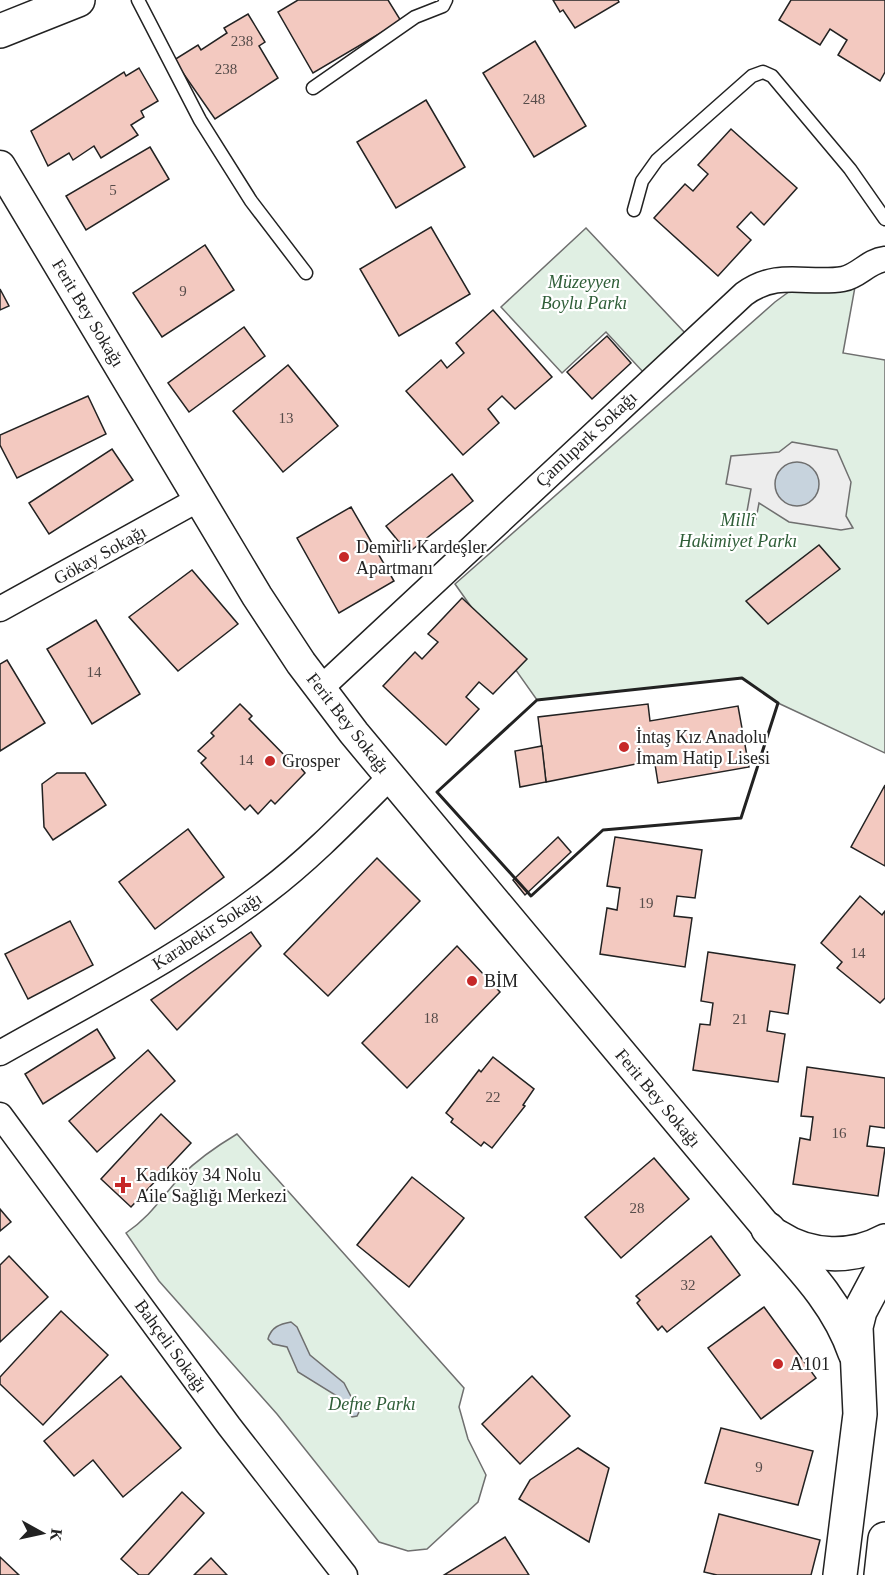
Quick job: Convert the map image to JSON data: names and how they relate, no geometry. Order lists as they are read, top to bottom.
{
  "streets": {
    "street": [
      "Ferit Bey Sokağı",
      "Çamlıpark Sokağı",
      "Gökay Sokağı",
      "Karabekir Sokağı",
      "Bahçeli Sokağı"
    ]
  },
  "crossings": [
    ["Ferit Bey Sokağı", "Çamlıpark Sokağı"],
    ["Ferit Bey Sokağı", "Gökay Sokağı"],
    ["Ferit Bey Sokağı", "Karabekir Sokağı"]
  ],
  "parks": ["Müzeyyen Boylu Parkı", "Millî Hakimiyet Parkı", "Defne Parkı"],
  "places": {
    "other": [
      "Demirli Kardeşler Apartmanı",
      "İntaş Kız Anadolu İmam Hatip Lisesi",
      "Grosper",
      "BİM",
      "A101"
    ],
    "health": ["Kadıköy 34 Nolu Aile Sağlığı Merkezi"]
  },
  "house_numbers": [
    "238",
    "238",
    "248",
    "5",
    "9",
    "13",
    "14",
    "14",
    "19",
    "14",
    "18",
    "21",
    "22",
    "16",
    "28",
    "32",
    "9"
  ],
  "north": "right"
}
